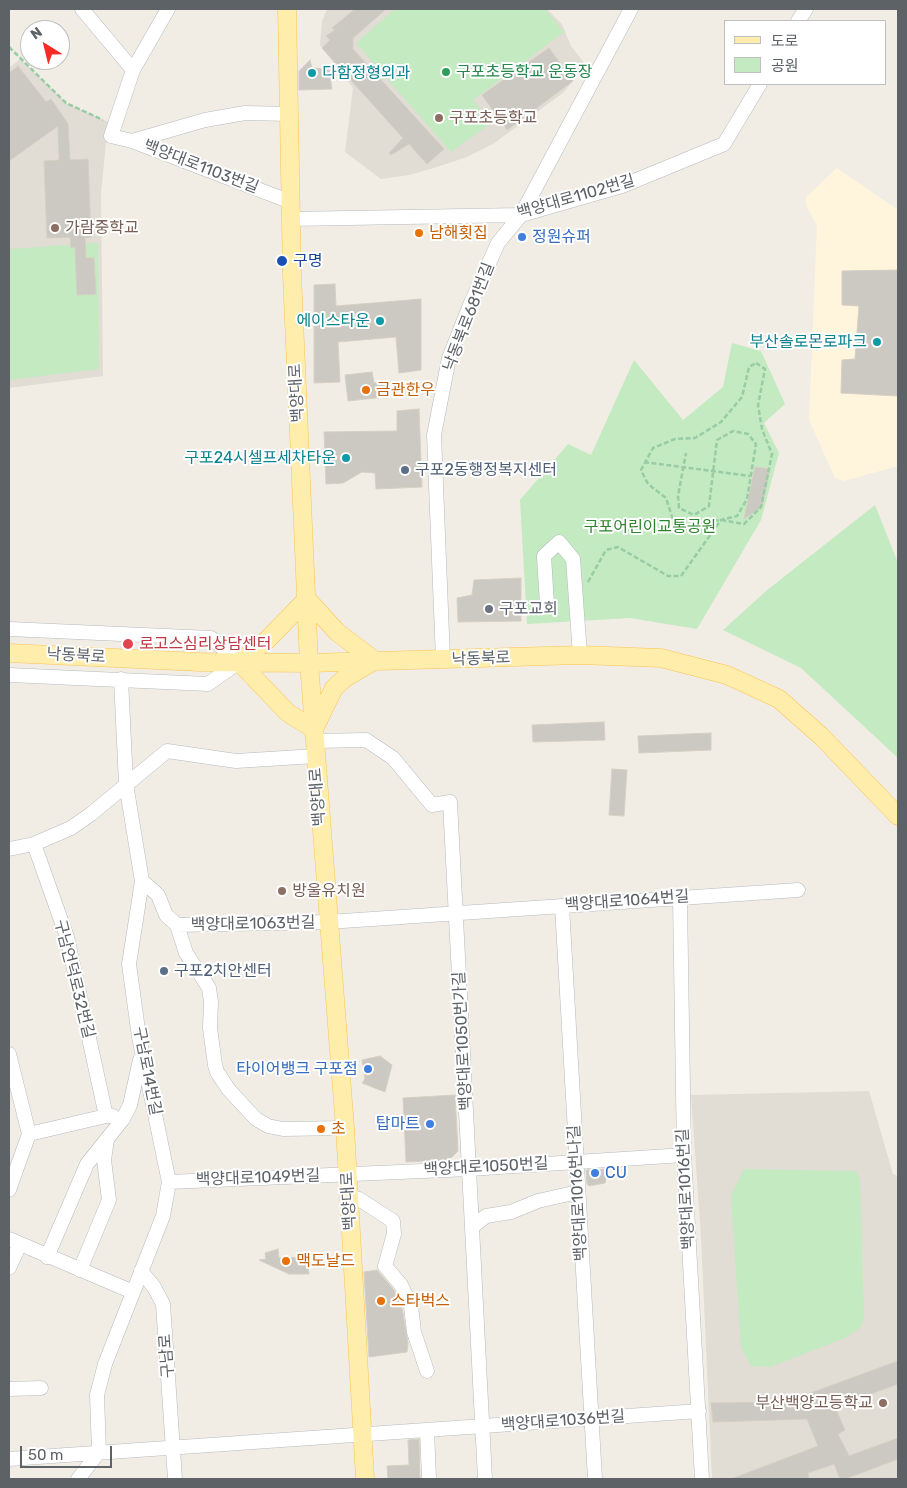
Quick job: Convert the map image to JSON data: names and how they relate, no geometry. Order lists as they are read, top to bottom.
{
  "streets": {
    "main road": ["백양대로", "낙동북로"],
    "street": [
      "백양대로1103번길",
      "백양대로1102번길",
      "낙동북로681번길",
      "백양대로1064번길",
      "백양대로1063번길",
      "구남언덕로32번길",
      "백양대로1050번가길",
      "구남로14번길",
      "백양대로1050번길",
      "백양대로1049번길",
      "백양대로1016번길",
      "백양대로1016번나길",
      "구남로",
      "백양대로1036번길"
    ]
  },
  "crossings": [
    ["백양대로1103번길", "백양대로1102번길"],
    ["백양대로1103번길", "백양대로"],
    ["백양대로1102번길", "낙동북로681번길"],
    ["백양대로1102번길", "백양대로"],
    ["낙동북로681번길", "낙동북로"],
    ["백양대로", "낙동북로"],
    ["백양대로", "백양대로1064번길"],
    ["백양대로", "백양대로1063번길"],
    ["백양대로", "백양대로1050번길"],
    ["백양대로", "백양대로1049번길"],
    ["백양대로", "백양대로1036번길"],
    ["백양대로1064번길", "백양대로1063번길"],
    ["백양대로1064번길", "백양대로1050번가길"],
    ["백양대로1064번길", "백양대로1016번길"],
    ["백양대로1064번길", "백양대로1016번나길"],
    ["백양대로1063번길", "구남로14번길"],
    ["백양대로1050번가길", "백양대로1050번길"],
    ["백양대로1050번가길", "백양대로1036번길"],
    ["구남로14번길", "백양대로1049번길"],
    ["구남로14번길", "구남로"],
    ["백양대로1050번길", "백양대로1049번길"],
    ["백양대로1050번길", "백양대로1016번길"],
    ["백양대로1050번길", "백양대로1016번나길"],
    ["백양대로1016번길", "백양대로1036번길"],
    ["백양대로1016번나길", "백양대로1036번길"]
  ],
  "parks": ["구포어린이교통공원"],
  "places": [
    "구포초등학교 운동장",
    "다함정형외과",
    "구포초등학교",
    "가람중학교",
    "남해횟집",
    "정원슈퍼",
    "구명",
    "에이스타운",
    "부산솔로몬로파크",
    "금관한우",
    "구포24시셀프세차타운",
    "구포2동행정복지센터",
    "구포교회",
    "로고스심리상담센터",
    "방울유치원",
    "구포2치안센터",
    "타이어뱅크 구포점",
    "탑마트",
    "초",
    "CU",
    "맥도날드",
    "스타벅스",
    "부산백양고등학교"
  ],
  "legend": ["도로", "공원"],
  "scale_bar": "50 m",
  "north": "top left"
}
